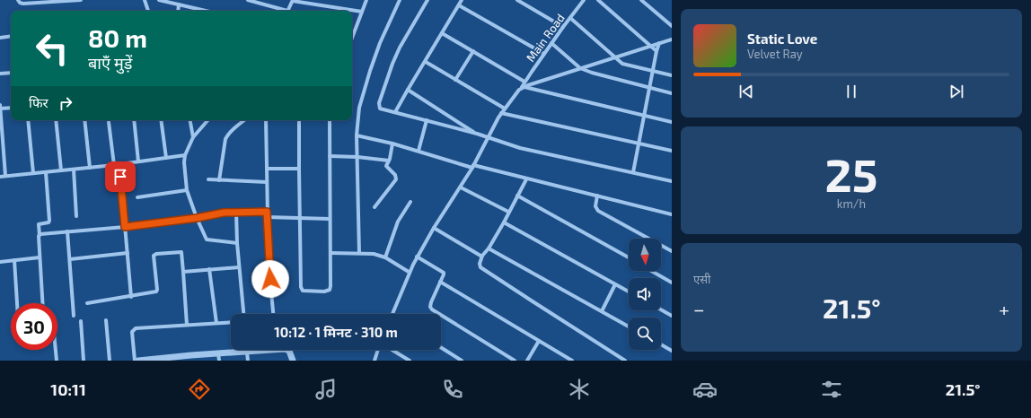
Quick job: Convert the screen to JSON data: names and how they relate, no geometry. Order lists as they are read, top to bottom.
{
  "streets": {
    "street": ["Main Road"]
  },
  "north": "bottom",
  "page": {
    "turn": ["80 m", "बाएँ मुड़ें"],
    "song": ["Static Love", "Velvet Ray"],
    "then": "फिर",
    "tile": [
      ["25", "km/h"],
      "एसी"
    ],
    "heat": ["−", "21.5°", "+"],
    "limit": "30",
    "trip": "10:12 · 1 मिनट · 310 m",
    "tabs": ["10:11", "21.5°"]
  }
}
